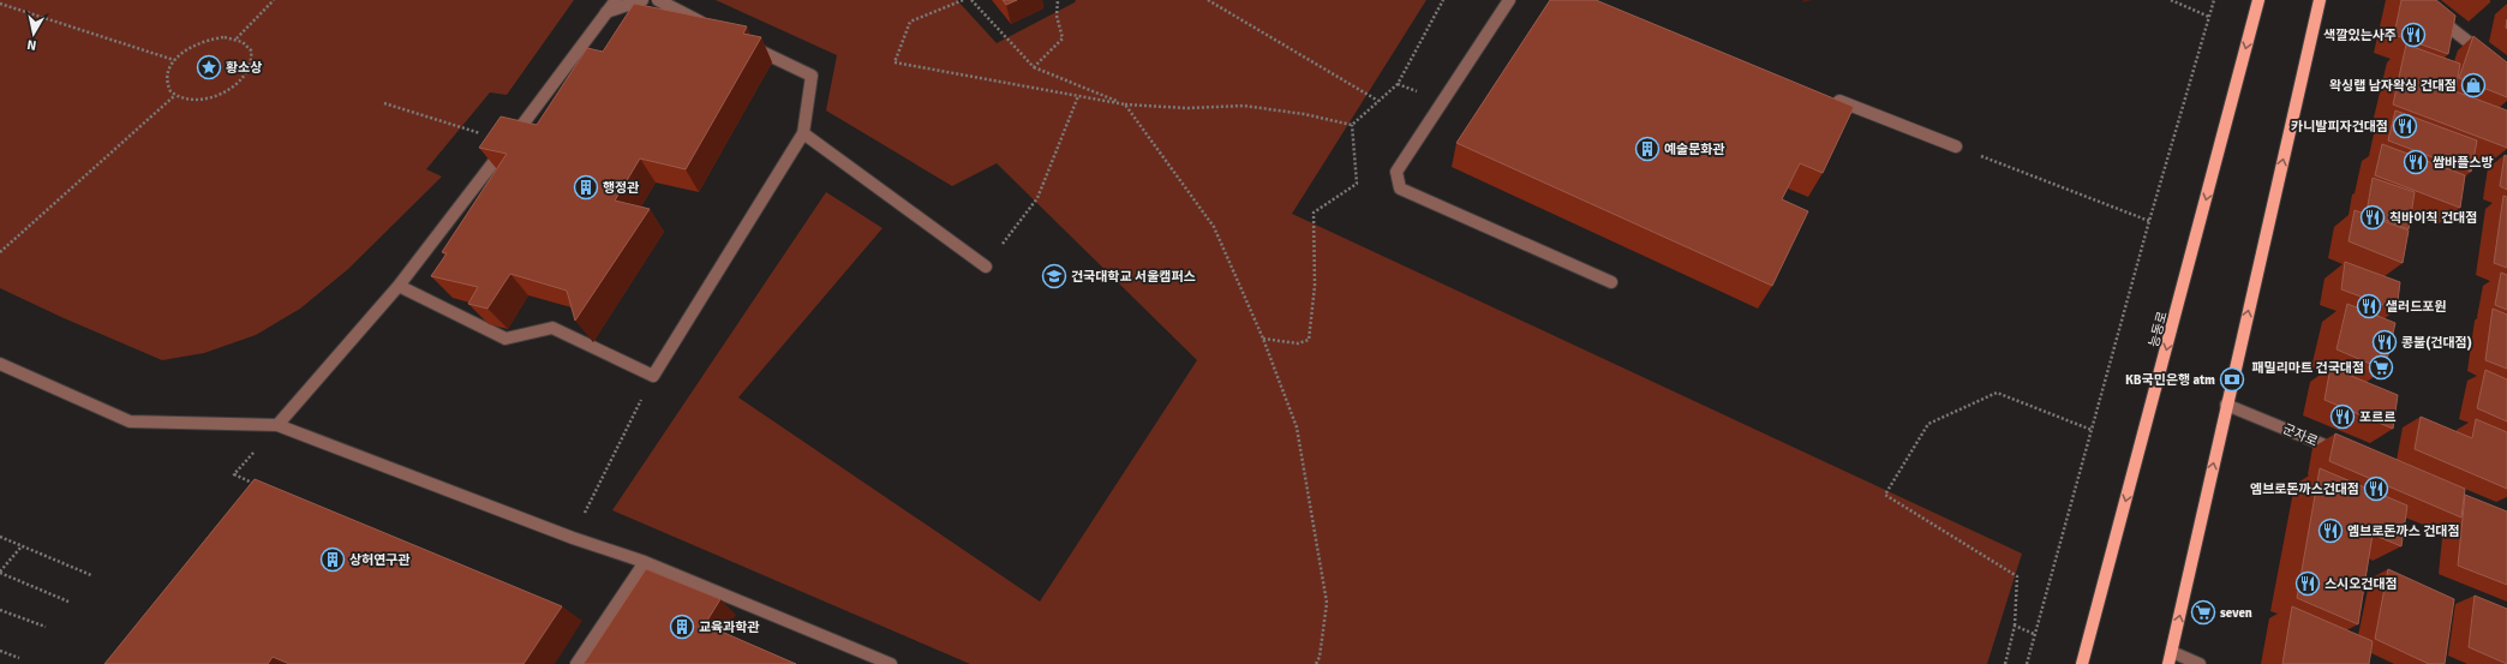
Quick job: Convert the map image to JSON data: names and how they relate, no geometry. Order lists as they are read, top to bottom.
{
  "streets": {
    "main road": ["능동로"],
    "street": ["군자로"]
  },
  "places": {
    "restaurant": [
      "색깔있는사주",
      "카니발피자건대점",
      "쌈바플스방",
      "칙바이칙 건대점",
      "샐러드포원",
      "콩불(건대점)",
      "포르르",
      "엠브로돈까스건대점",
      "엠브로돈까스 건대점",
      "스시오건대점"
    ],
    "place": ["황소상"],
    "shop": ["왁싱랩 남자왁싱 건대점"],
    "building": [
      "예술문화관",
      "행정관",
      "상허연구관",
      "교육과학관"
    ],
    "school or university": ["건국대학교 서울캠퍼스"],
    "supermarket": ["패밀리마트 건국대점", "seven"],
    "bank": ["KB국민은행 atm"]
  },
  "north": "bottom"
}
